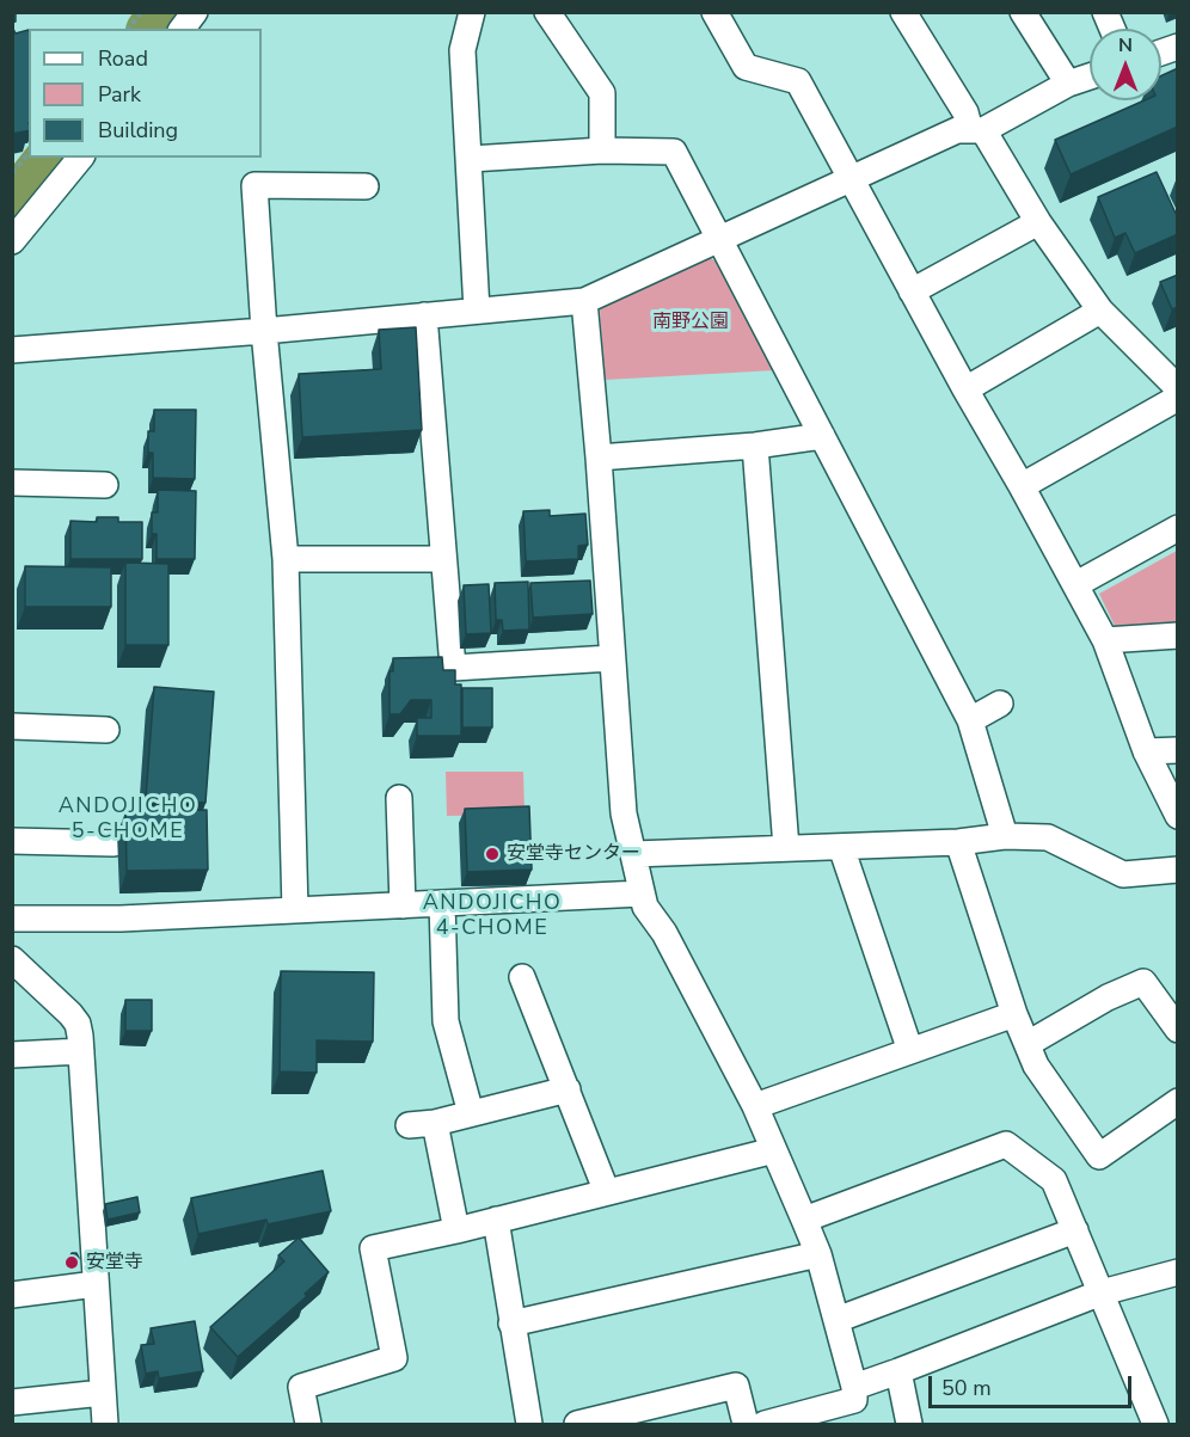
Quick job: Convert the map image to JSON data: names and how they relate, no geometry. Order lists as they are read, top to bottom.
{
  "districts": ["ANDOJICHO 5-CHOME", "ANDOJICHO 4-CHOME"],
  "parks": ["南野公園"],
  "places": ["安堂寺センター", "安堂寺"],
  "legend": ["Road", "Park", "Building"],
  "scale_bar": "50 m",
  "north": "top"
}
